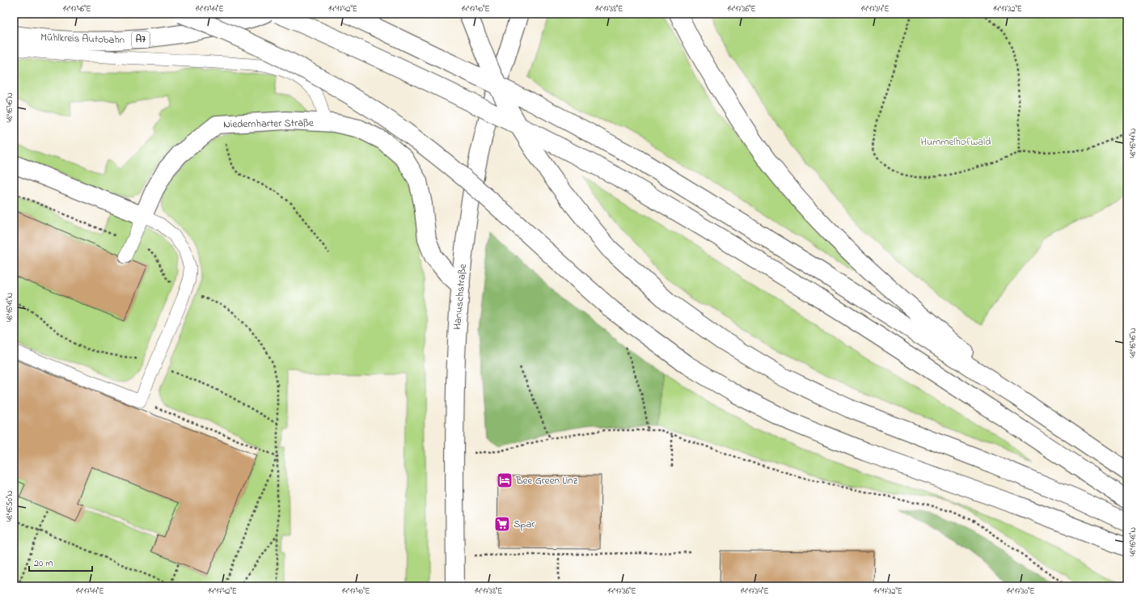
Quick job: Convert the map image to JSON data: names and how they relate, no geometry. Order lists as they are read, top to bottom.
{
  "streets": {
    "main road": [
      "Mühlkreis Autobahn",
      "A7",
      "Niedernharter Straße",
      "Hanuschstraße"
    ]
  },
  "crossings": [
    ["Niedernharter Straße", "Hanuschstraße"]
  ],
  "parks": ["Hummelhofwald"],
  "places": {
    "hotel": ["Bee Green Linz"],
    "supermarket": ["Spar"]
  },
  "scale_bar": "20 m",
  "coordinates": [
    "14°17'46\"E",
    "14°17'44\"E",
    "14°17'42\"E",
    "14°17'40\"E",
    "14°17'38\"E",
    "14°17'36\"E",
    "14°17'34\"E",
    "14°17'32\"E",
    "48°16'46\"N",
    "48°16'44\"N",
    "48°16'48\"N",
    "48°16'50\"N",
    "14°17'30\"E"
  ]
}
